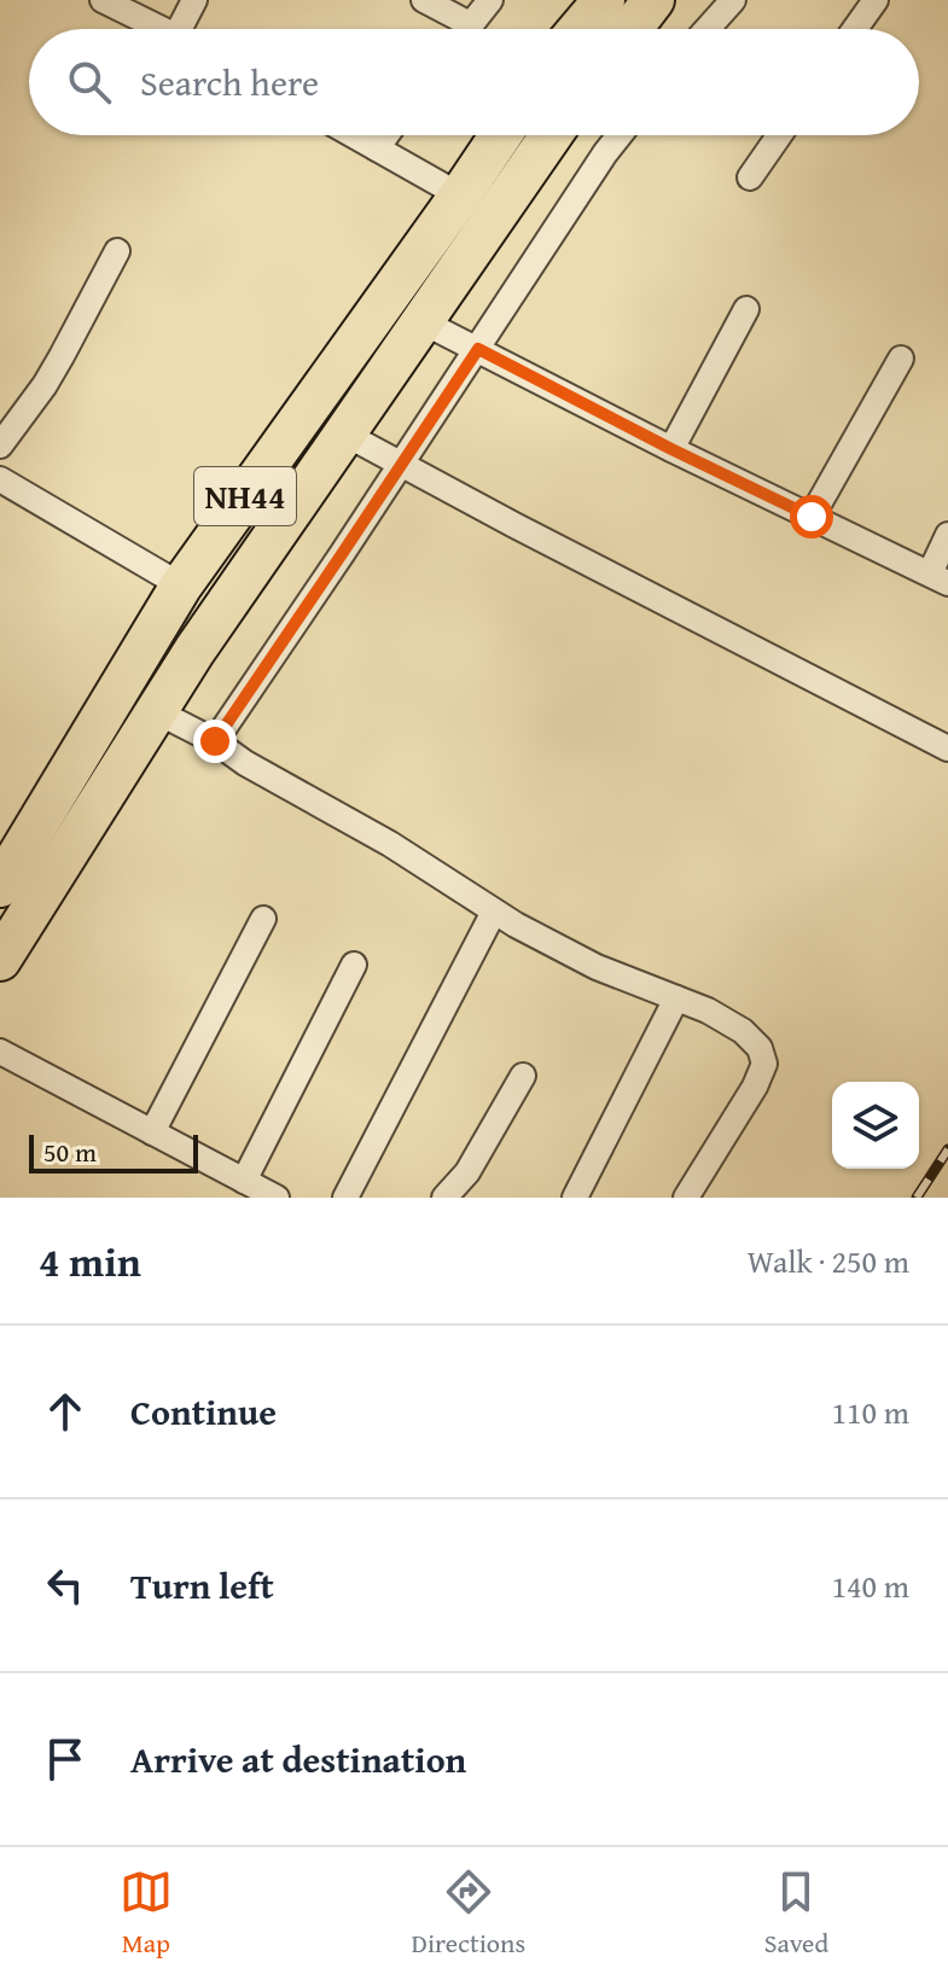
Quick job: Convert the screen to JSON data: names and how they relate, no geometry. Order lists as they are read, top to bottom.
{
  "streets": {
    "highway": ["NH44"]
  },
  "scale_bar": "50 m",
  "page": {
    "search": "Search here",
    "scale": "50 m",
    "heading": ["4 min", "Walk · 250 m"],
    "list": [
      ["Continue", "110 m"],
      ["Turn left", "140 m"],
      "Arrive at destination"
    ],
    "nav": ["Map", "Directions", "Saved"]
  }
}
